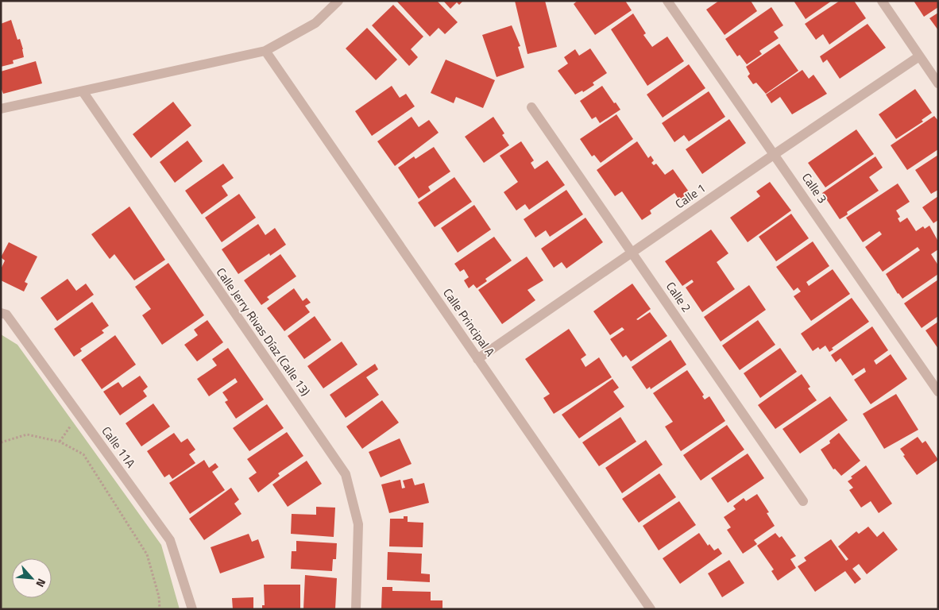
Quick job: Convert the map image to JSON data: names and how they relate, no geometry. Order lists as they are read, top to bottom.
{
  "streets": {
    "street": [
      "Calle 3",
      "Calle 1",
      "Calle 2",
      "Calle Principal A",
      "Calle Jerry Rivas Díaz (Calle 13)",
      "Calle 11A"
    ]
  },
  "crossings": [
    ["Calle 3", "Calle 1"],
    ["Calle 1", "Calle 2"],
    ["Calle 1", "Calle Principal A"]
  ],
  "north": "bottom right"
}
